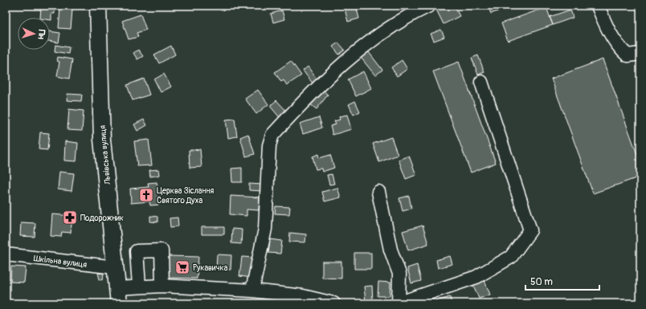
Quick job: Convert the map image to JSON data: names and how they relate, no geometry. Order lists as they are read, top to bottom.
{
  "streets": {
    "main road": ["Львівська вулиця"],
    "street": ["Шкільна вулиця"]
  },
  "crossings": [
    ["Львівська вулиця", "Шкільна вулиця"]
  ],
  "places": {
    "church": ["Церква Зіслання Святого Духа"],
    "pharmacy": ["Подорожник"],
    "supermarket": ["Рукавичка"]
  },
  "scale_bar": "50 m",
  "north": "right"
}
